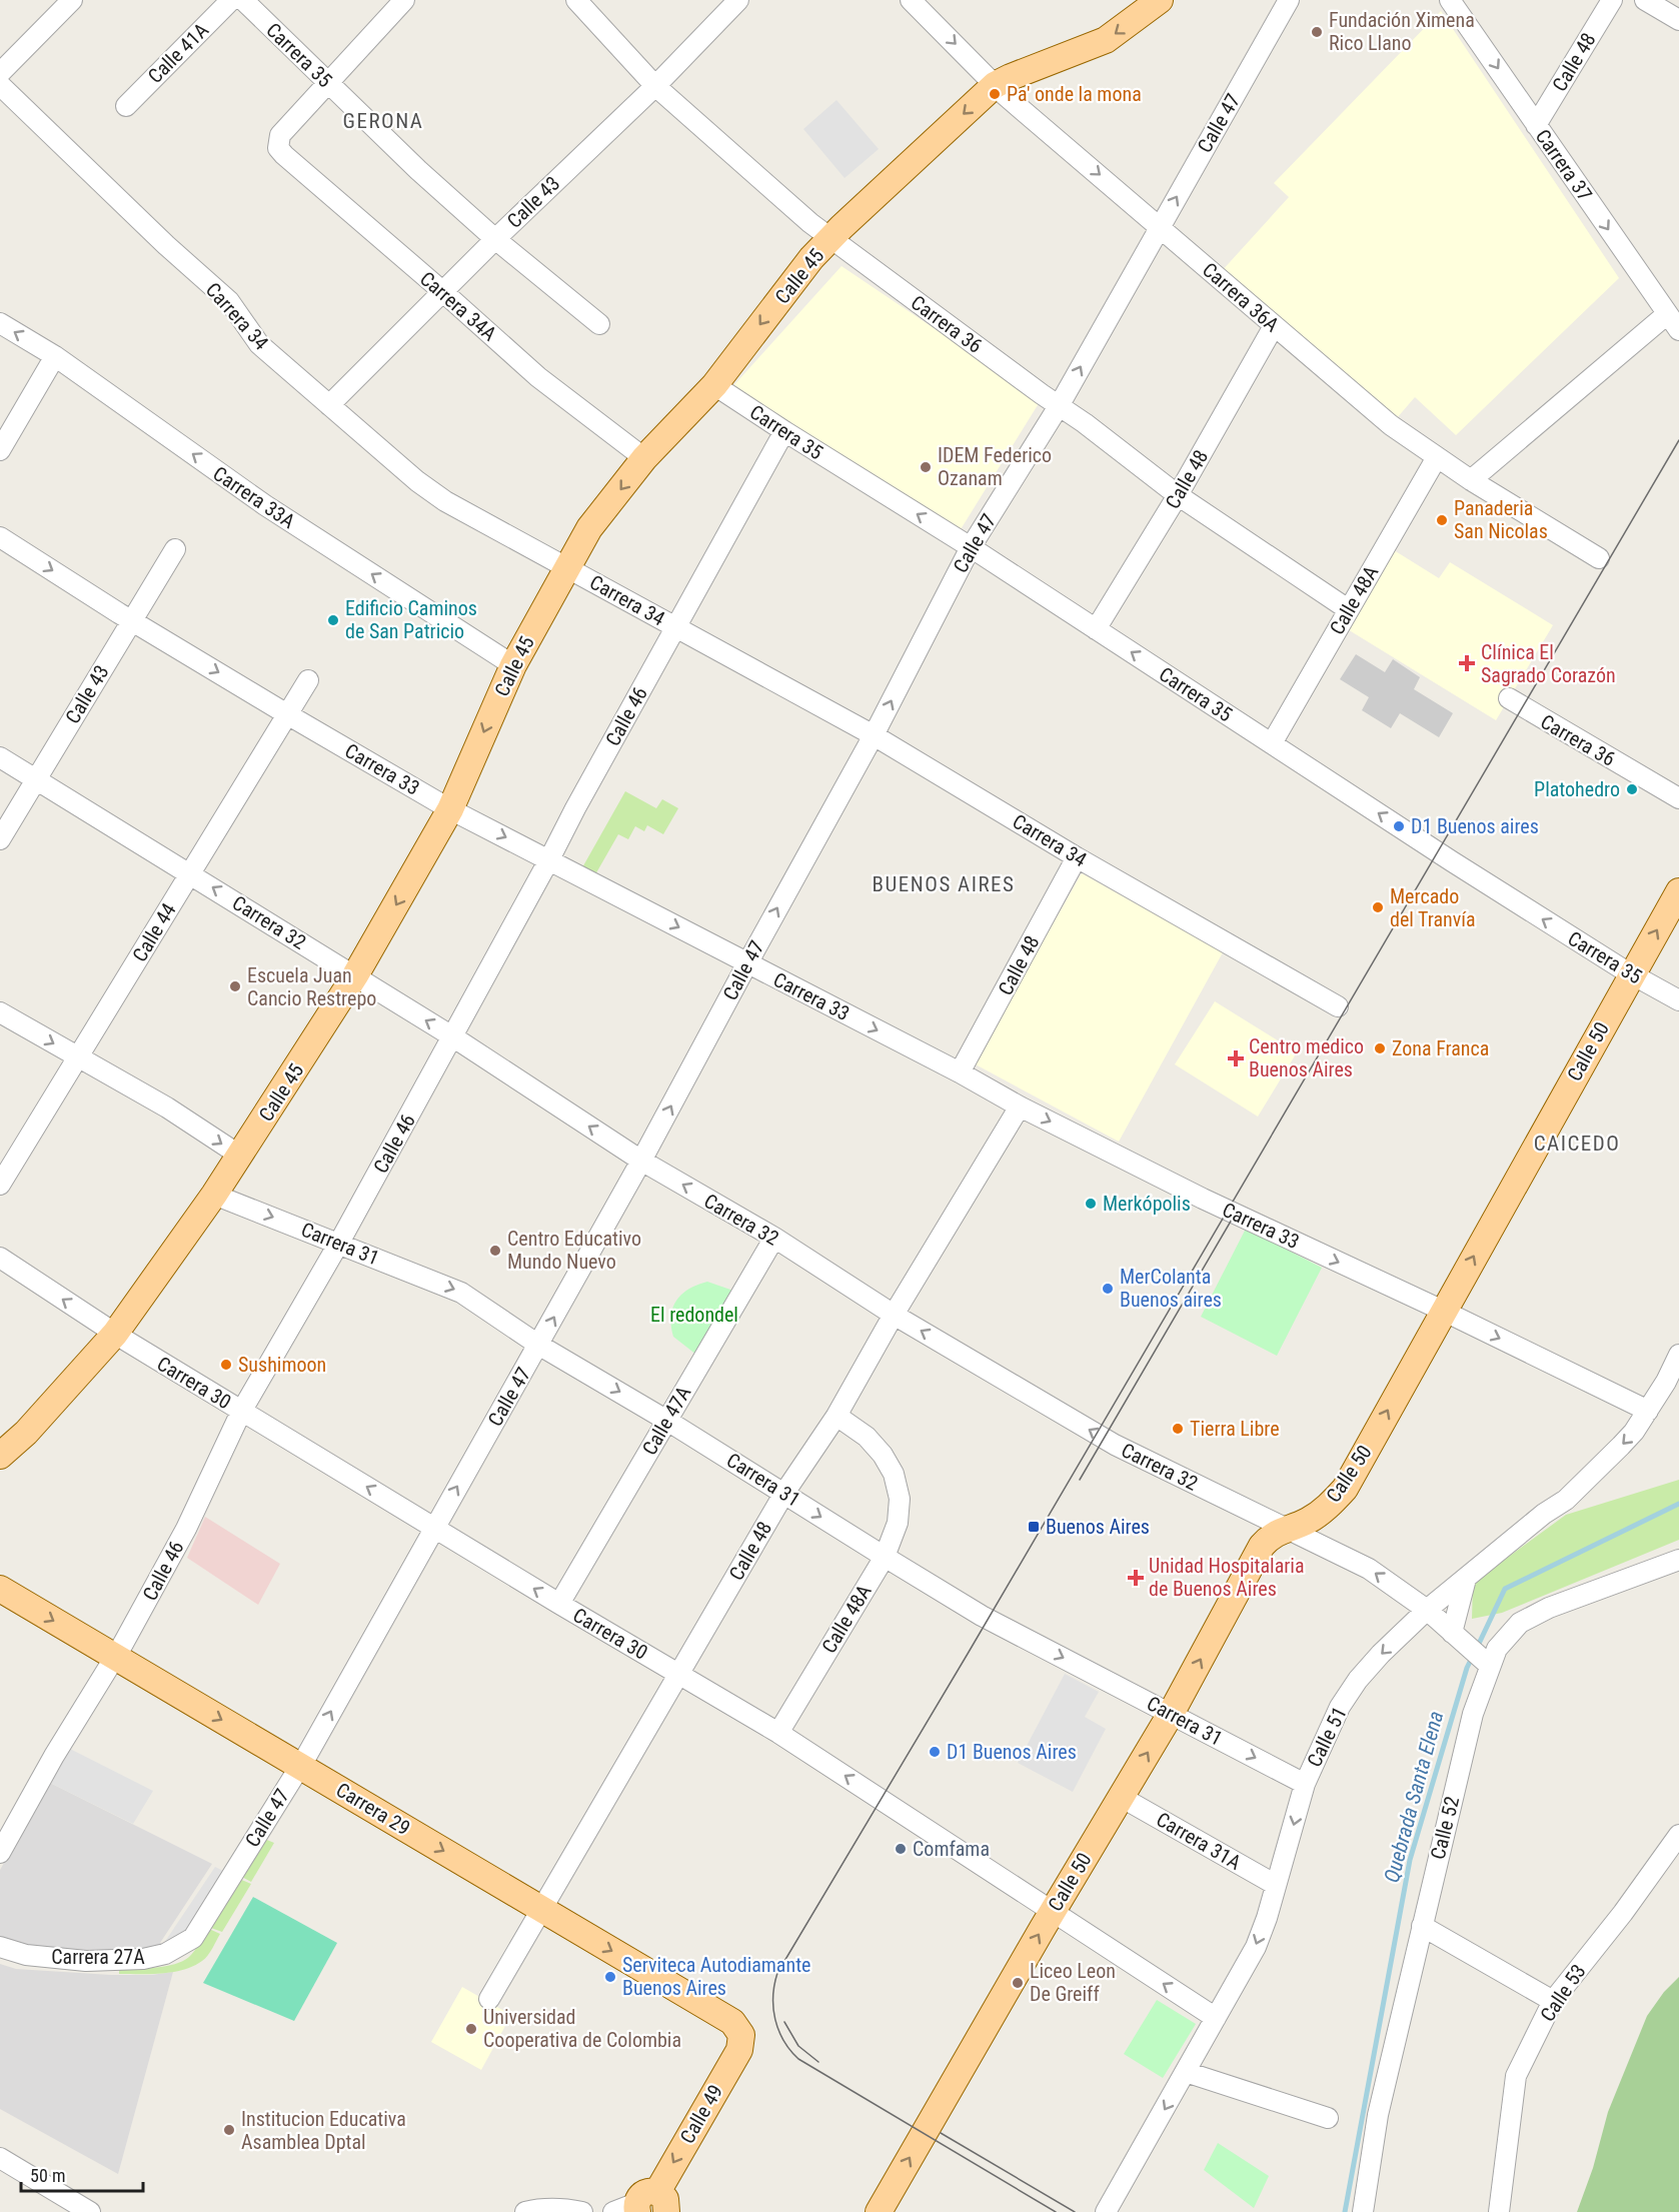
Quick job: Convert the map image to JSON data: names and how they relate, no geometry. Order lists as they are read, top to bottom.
{
  "streets": {
    "main road": [
      "Calle 45",
      "Calle 50",
      "Carrera 29",
      "Calle 49"
    ],
    "street": [
      "Calle 41A",
      "Carrera 35",
      "Calle 48",
      "Calle 47",
      "Carrera 37",
      "Calle 43",
      "Carrera 36A",
      "Carrera 34A",
      "Carrera 34",
      "Carrera 36",
      "Carrera 33A",
      "Calle 48A",
      "Calle 46",
      "Carrera 33",
      "Carrera 32",
      "Calle 44",
      "Carrera 31",
      "Carrera 30",
      "Calle 47A",
      "Calle 51",
      "Calle 52",
      "Carrera 31A",
      "Carrera 27A",
      "Calle 53"
    ]
  },
  "crossings": [
    ["Carrera 35", "Calle 48"],
    ["Carrera 35", "Calle 47"],
    ["Carrera 35", "Calle 43"],
    ["Carrera 35", "Calle 45"],
    ["Carrera 35", "Carrera 34A"],
    ["Carrera 35", "Calle 48A"],
    ["Carrera 35", "Calle 46"],
    ["Carrera 35", "Calle 50"],
    ["Calle 48", "Carrera 37"],
    ["Calle 48", "Carrera 36A"],
    ["Calle 48", "Carrera 34"],
    ["Calle 48", "Carrera 36"],
    ["Calle 48", "Calle 48A"],
    ["Calle 48", "Carrera 33"],
    ["Calle 48", "Carrera 32"],
    ["Calle 48", "Carrera 31"],
    ["Calle 48", "Carrera 30"],
    ["Calle 48", "Carrera 29"],
    ["Calle 47", "Carrera 36A"],
    ["Calle 47", "Carrera 34"],
    ["Calle 47", "Carrera 36"],
    ["Calle 47", "Carrera 33"],
    ["Calle 47", "Carrera 32"],
    ["Calle 47", "Carrera 31"],
    ["Calle 47", "Carrera 30"],
    ["Calle 47", "Carrera 29"],
    ["Calle 47", "Carrera 27A"],
    ["Calle 43", "Carrera 34A"],
    ["Calle 43", "Carrera 34"],
    ["Calle 43", "Carrera 36"],
    ["Calle 43", "Carrera 33"],
    ["Calle 43", "Carrera 32"],
    ["Calle 45", "Carrera 36A"],
    ["Calle 45", "Carrera 34A"],
    ["Calle 45", "Carrera 34"],
    ["Calle 45", "Carrera 36"],
    ["Calle 45", "Carrera 33A"],
    ["Calle 45", "Carrera 33"],
    ["Calle 45", "Carrera 32"],
    ["Calle 45", "Carrera 31"],
    ["Calle 45", "Carrera 30"],
    ["Carrera 36A", "Calle 48A"],
    ["Carrera 34", "Calle 46"],
    ["Carrera 36", "Calle 48A"],
    ["Calle 48A", "Carrera 31"],
    ["Calle 48A", "Carrera 30"],
    ["Calle 46", "Carrera 33"],
    ["Calle 46", "Carrera 32"],
    ["Calle 46", "Carrera 31"],
    ["Calle 46", "Carrera 30"],
    ["Calle 46", "Carrera 29"],
    ["Carrera 33", "Calle 44"],
    ["Carrera 33", "Calle 50"],
    ["Carrera 33", "Calle 51"],
    ["Carrera 32", "Calle 44"],
    ["Carrera 32", "Calle 50"],
    ["Carrera 32", "Calle 47A"],
    ["Carrera 32", "Calle 51"],
    ["Carrera 32", "Calle 52"],
    ["Calle 50", "Carrera 31"],
    ["Calle 50", "Carrera 30"],
    ["Calle 50", "Carrera 31A"],
    ["Carrera 31", "Calle 47A"],
    ["Carrera 31", "Calle 51"],
    ["Carrera 30", "Calle 47A"],
    ["Carrera 30", "Calle 51"],
    ["Calle 51", "Carrera 31A"],
    ["Carrera 29", "Calle 49"]
  ],
  "one_way": [
    "Carrera 35",
    "Calle 47",
    "Carrera 37",
    "Calle 45",
    "Carrera 36A",
    "Carrera 33A",
    "Carrera 33",
    "Carrera 32",
    "Calle 50",
    "Carrera 31",
    "Carrera 30",
    "Calle 51",
    "Carrera 29",
    "Calle 49"
  ],
  "districts": ["GERONA", "BUENOS AIRES", "CAICEDO"],
  "water": ["Quebrada Santa Elena"],
  "parks": ["El redondel"],
  "places": {
    "other": [
      "Fundación Ximena Rico Llano",
      "Pa' onde la mona",
      "IDEM Federico Ozanam",
      "Panaderia San Nicolas",
      "Edificio Caminos de San Patricio",
      "Platohedro",
      "D1 Buenos aires",
      "Mercado del Tranvía",
      "Escuela Juan Cancio Restrepo",
      "Zona Franca",
      "Merkópolis",
      "Centro Educativo Mundo Nuevo",
      "MerColanta Buenos aires",
      "Sushimoon",
      "Tierra Libre",
      "D1 Buenos Aires",
      "Comfama",
      "Serviteca Autodiamante Buenos Aires",
      "Liceo Leon De Greiff",
      "Universidad Cooperativa de Colombia",
      "Institucion Educativa Asamblea Dptal"
    ],
    "health": ["Clínica El Sagrado Corazón", "Centro medico Buenos Aires", "Unidad Hospitalaria de Buenos Aires"],
    "transit": ["Buenos Aires"]
  },
  "scale_bar": "50 m"
}
